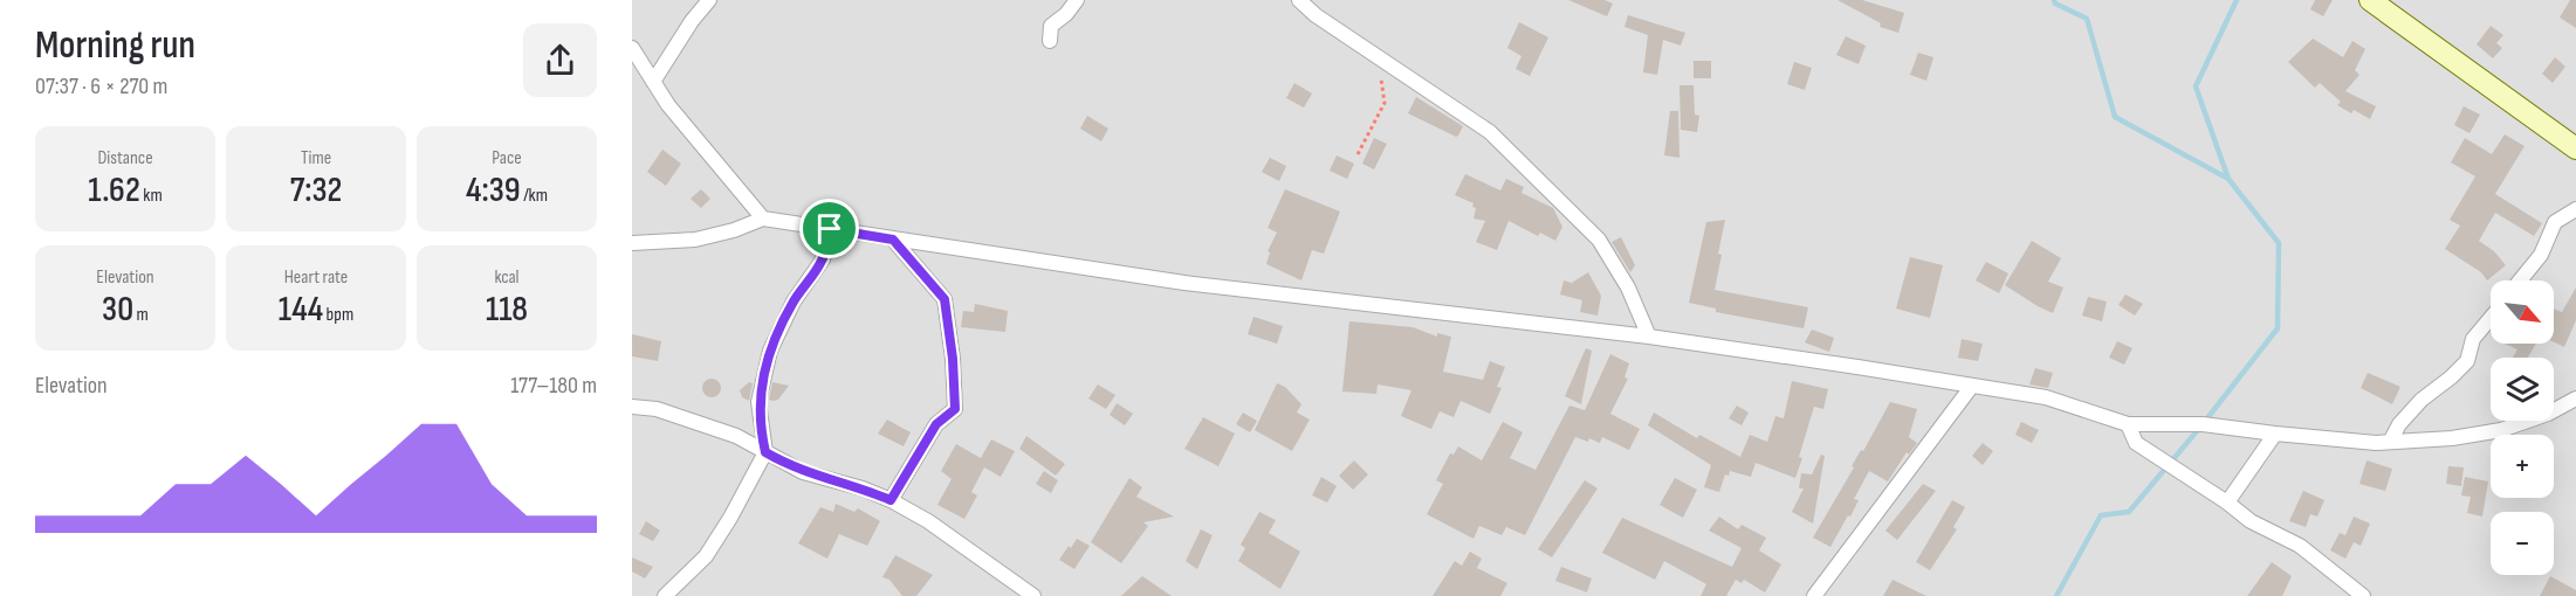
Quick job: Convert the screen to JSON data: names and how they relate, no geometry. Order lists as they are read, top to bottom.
{
  "north": "bottom right",
  "page": {
    "heading": ["Morning run", "07:37 · 6 × 270 m"],
    "stats": [
      ["Distance", "1.62 km"],
      ["Time", "7:32"],
      ["Pace", "4:39 /km"],
      ["Elevation", "30 m"],
      ["Heart rate", "144 bpm"],
      ["kcal", "118"]
    ],
    "map_buttons": ["+", "−"],
    "chart": ["Elevation", "177–180 m"]
  }
}
